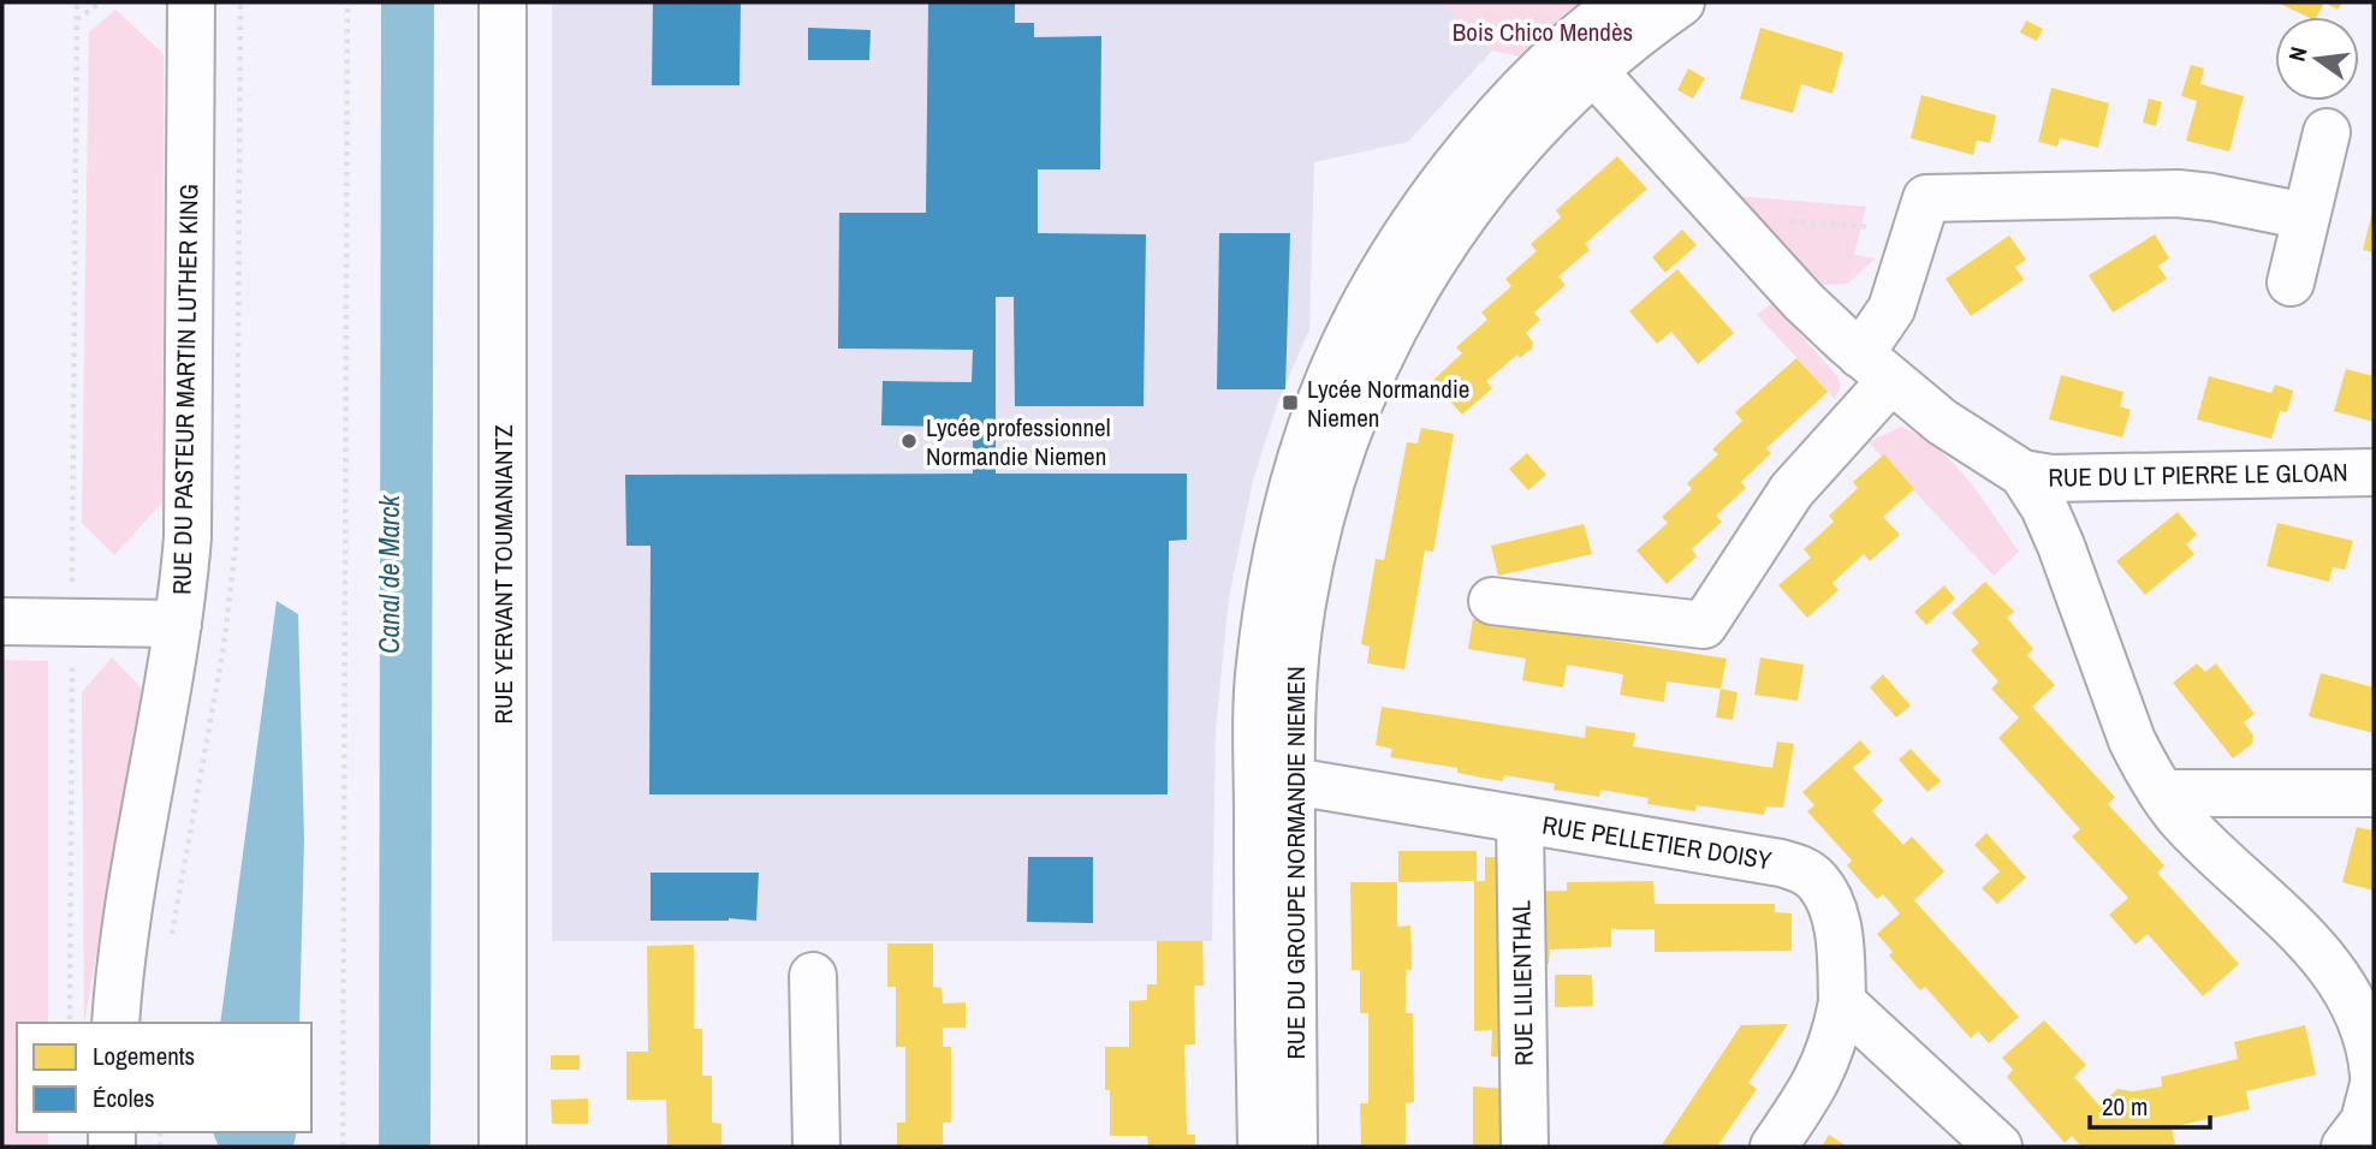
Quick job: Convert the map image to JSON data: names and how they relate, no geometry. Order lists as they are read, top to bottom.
{
  "streets": {
    "street": [
      "RUE DU PASTEUR MARTIN LUTHER KING",
      "RUE DU LT PIERRE LE GLOAN",
      "RUE YERVANT TOUMANIANTZ",
      "RUE PELLETIER DOISY",
      "RUE DU GROUPE NORMANDIE NIEMEN",
      "RUE LILIENTHAL"
    ]
  },
  "crossings": [
    ["RUE PELLETIER DOISY", "RUE DU GROUPE NORMANDIE NIEMEN"],
    ["RUE PELLETIER DOISY", "RUE LILIENTHAL"]
  ],
  "water": ["Canal de Marck"],
  "parks": ["Bois Chico Mendès"],
  "places": {
    "transit": ["Lycée Normandie Niemen"],
    "other": ["Lycée professionnel Normandie Niemen"]
  },
  "legend": ["Logements", "Écoles"],
  "scale_bar": "20 m",
  "north": "left"
}
